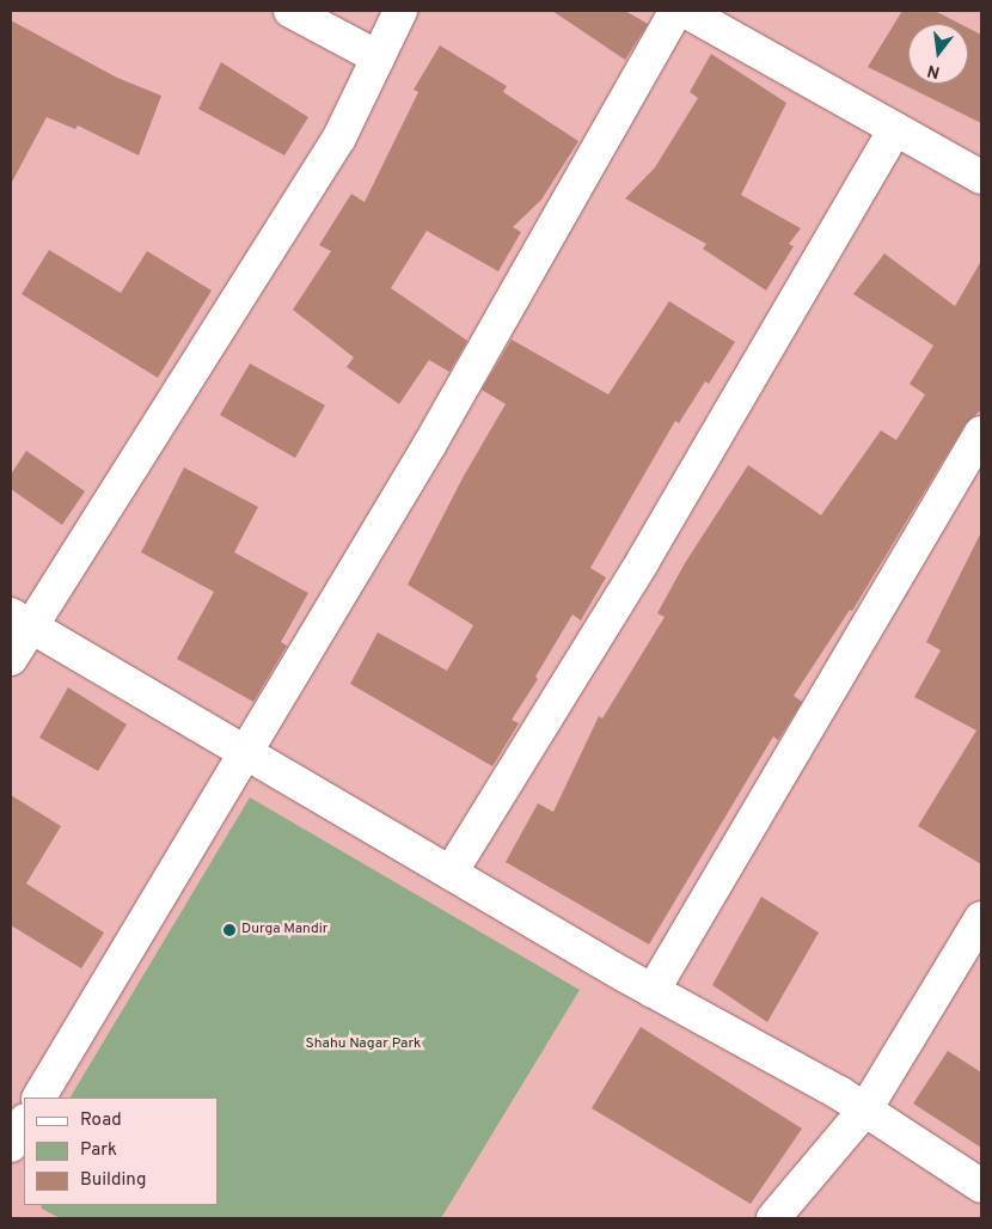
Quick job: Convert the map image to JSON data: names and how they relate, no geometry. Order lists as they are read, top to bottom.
{
  "parks": ["Shahu Nagar Park"],
  "places": ["Durga Mandir"],
  "legend": ["Road", "Park", "Building"],
  "north": "bottom"
}
